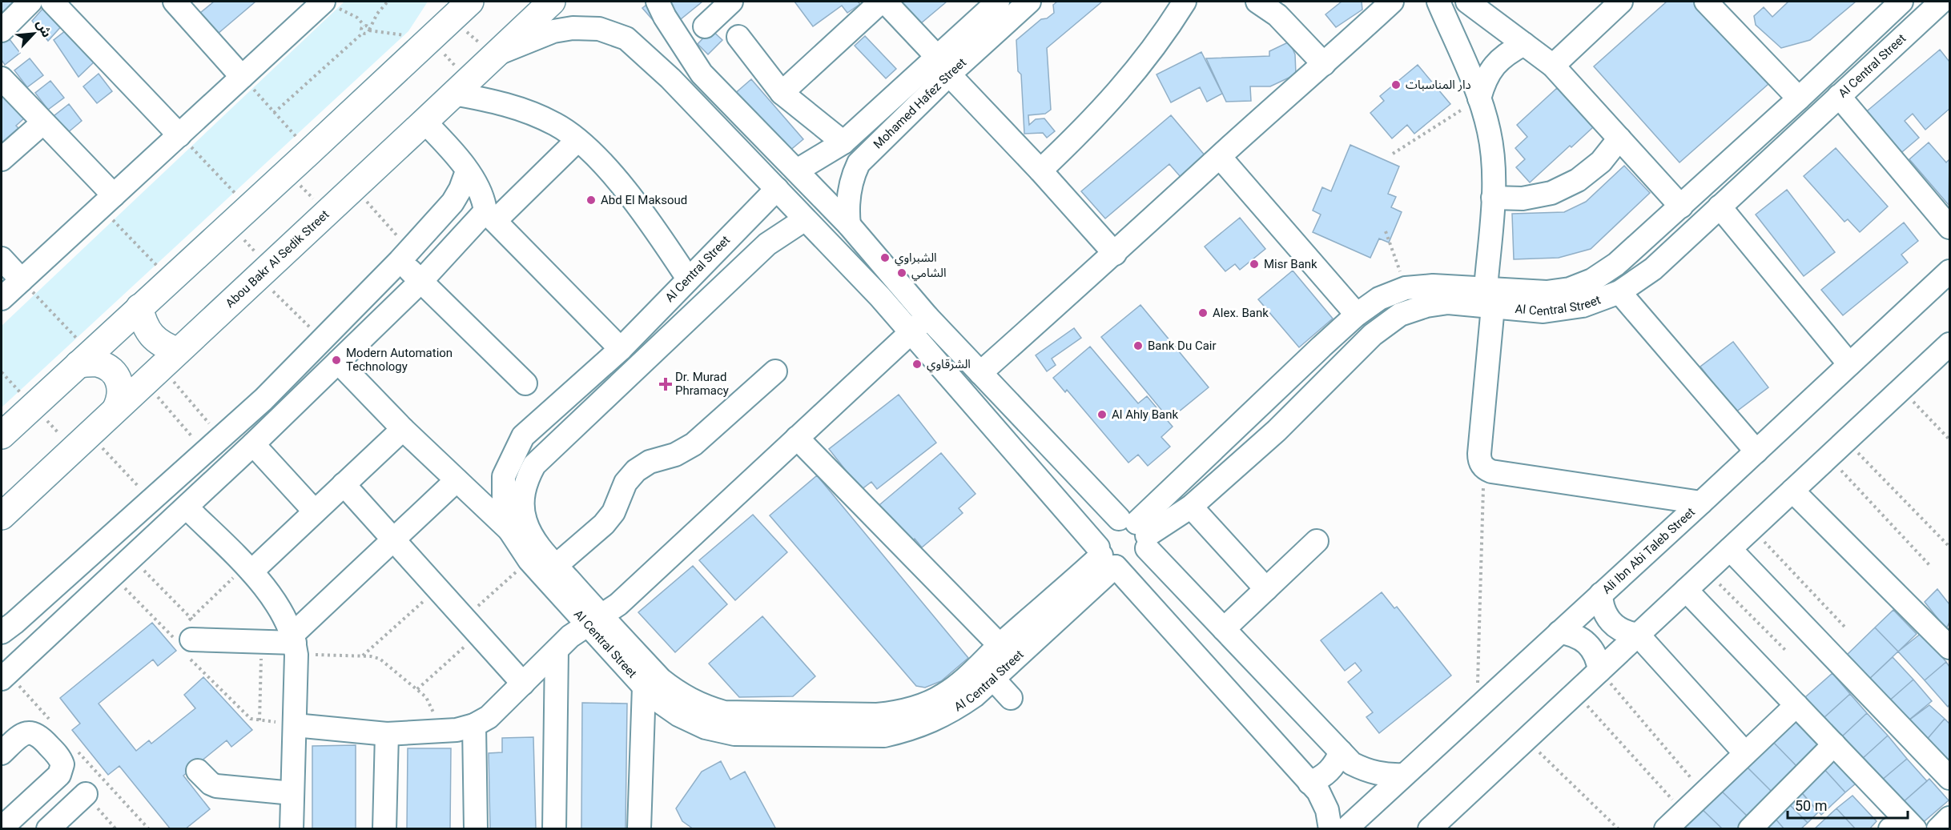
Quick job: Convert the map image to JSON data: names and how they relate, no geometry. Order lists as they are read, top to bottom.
{
  "streets": {
    "main road": ["Abou Bakr Al Sedik Street"],
    "street": ["Al Central Street", "Mohamed Hafez Street", "Ali Ibn Abi Taleb Street"]
  },
  "places": {
    "other": [
      "دار المناسبات",
      "Abd El Maksoud",
      "الشبراوي",
      "Misr Bank",
      "الشامي",
      "Alex. Bank",
      "Bank Du Cair",
      "Modern Automation Technology",
      "الشرقاوي",
      "Al Ahly Bank"
    ],
    "health": ["Dr. Murad Phramacy"]
  },
  "scale_bar": "50 m",
  "north": "top right"
}
